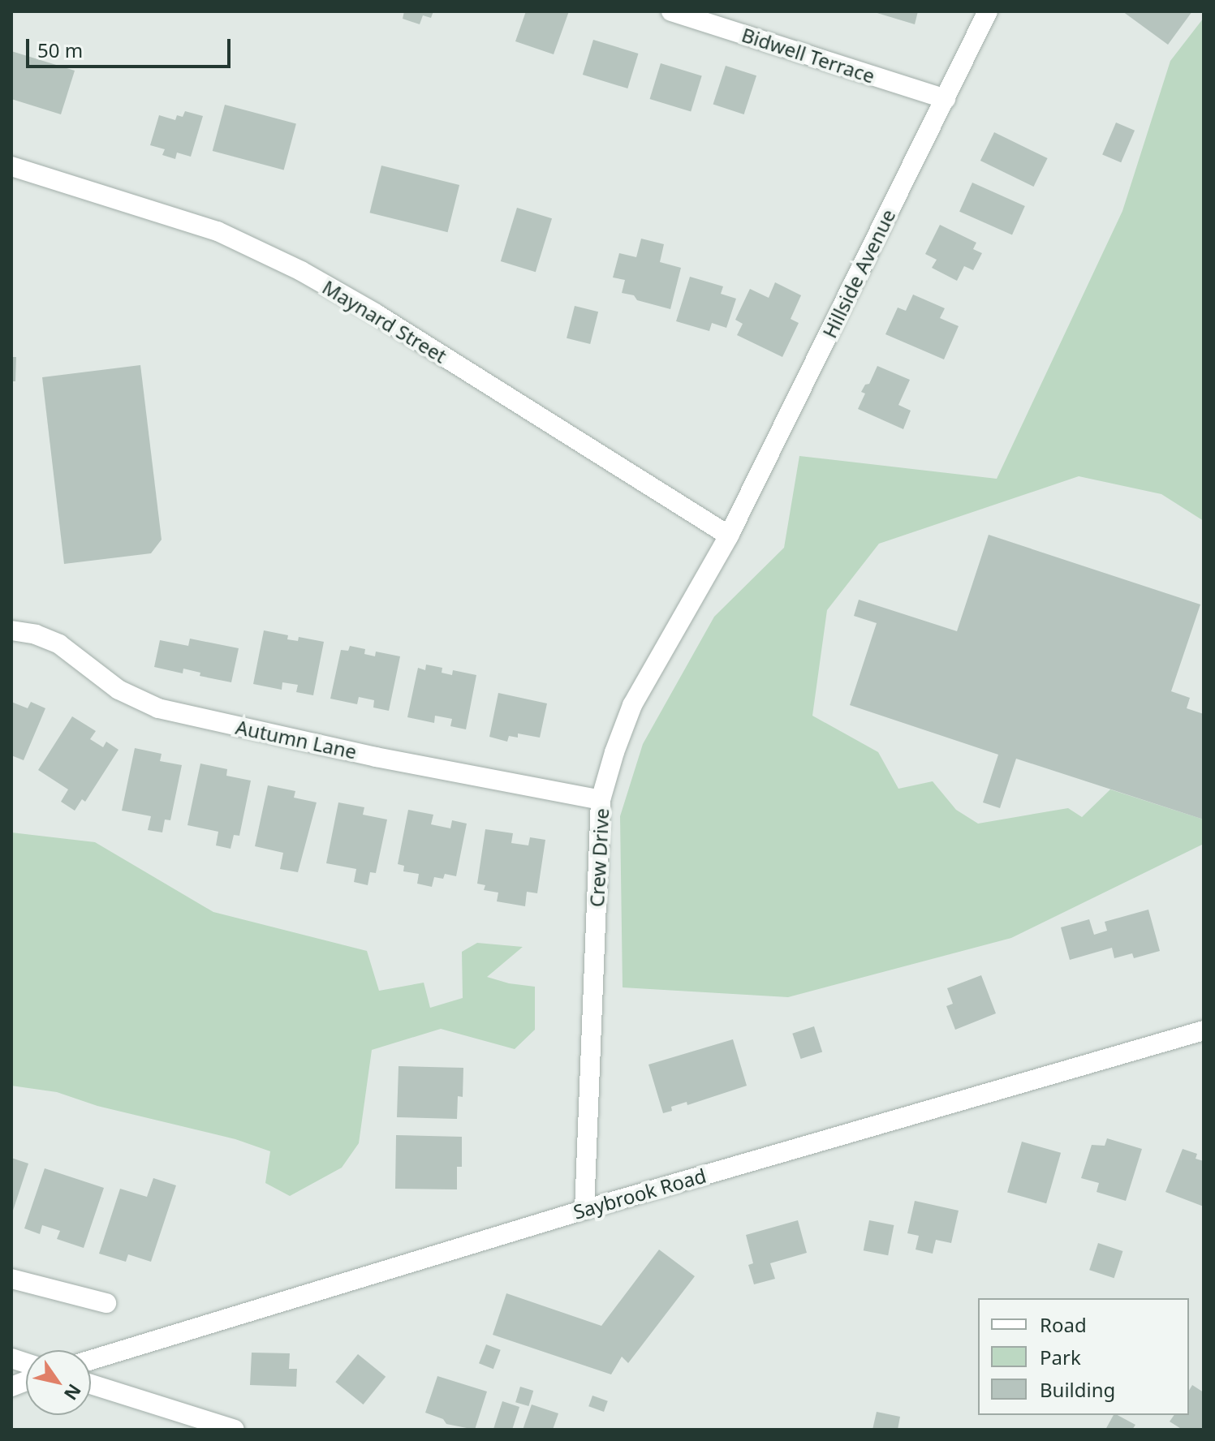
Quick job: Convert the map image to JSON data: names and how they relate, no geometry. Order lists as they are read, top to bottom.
{
  "streets": {
    "street": [
      "Bidwell Terrace",
      "Hillside Avenue",
      "Maynard Street",
      "Autumn Lane",
      "Crew Drive",
      "Saybrook Road"
    ]
  },
  "crossings": [
    ["Bidwell Terrace", "Hillside Avenue"],
    ["Hillside Avenue", "Maynard Street"],
    ["Hillside Avenue", "Crew Drive"],
    ["Maynard Street", "Crew Drive"],
    ["Autumn Lane", "Crew Drive"],
    ["Crew Drive", "Saybrook Road"]
  ],
  "legend": ["Road", "Park", "Building"],
  "scale_bar": "50 m",
  "north": "bottom right"
}
